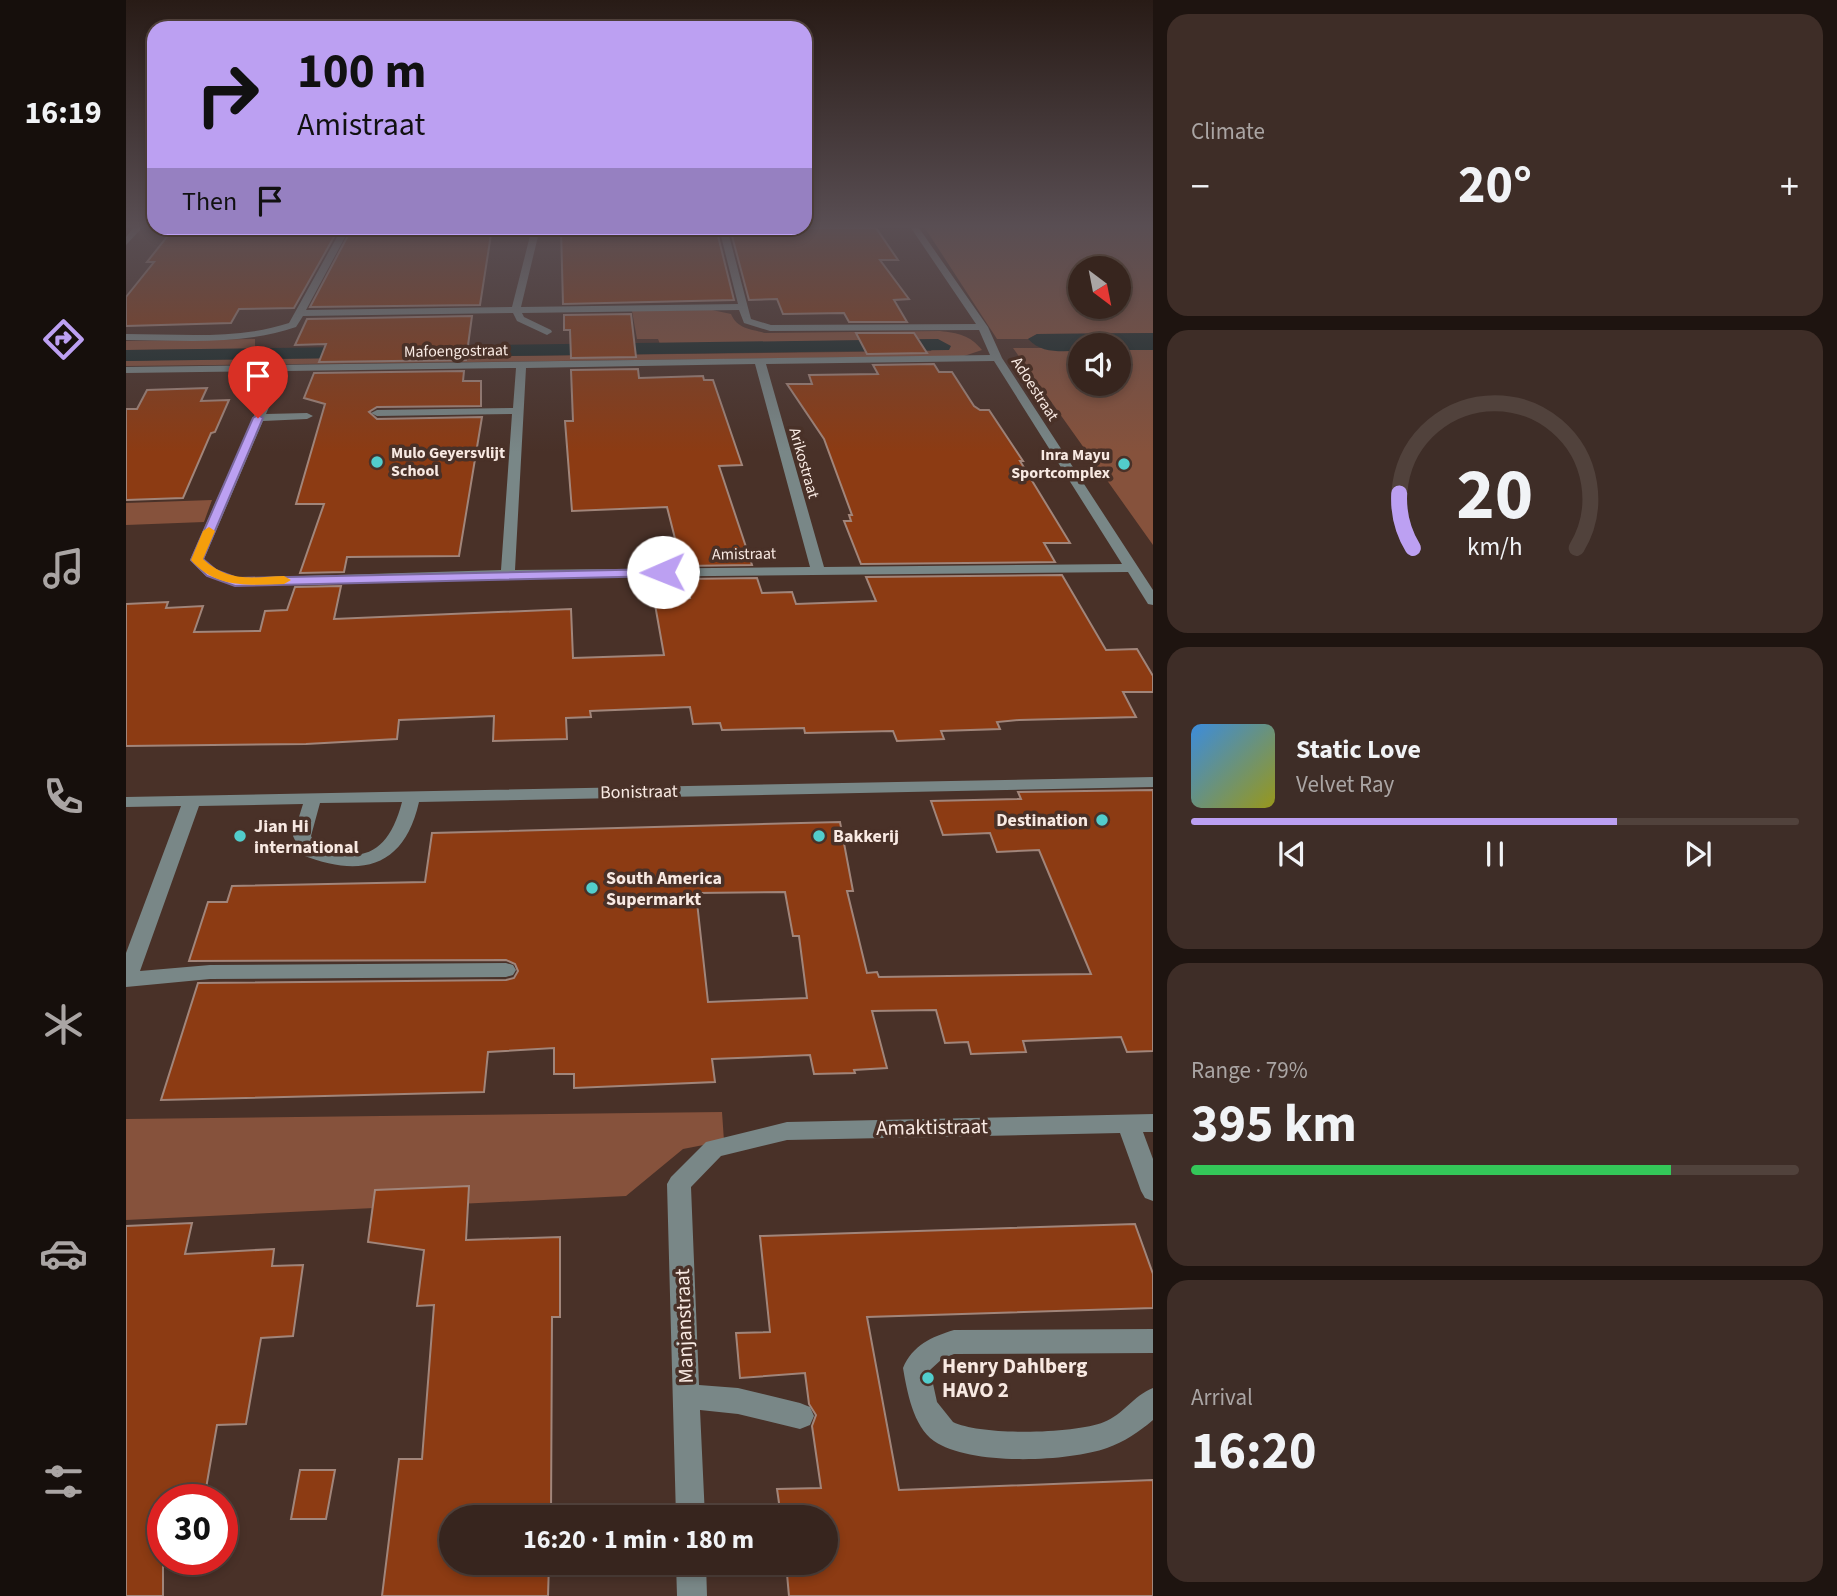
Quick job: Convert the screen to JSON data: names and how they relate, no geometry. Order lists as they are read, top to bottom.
{
  "streets": {
    "street": [
      "Mafoengostraat",
      "Adoestraat",
      "Arikostraat",
      "Amistraat",
      "Bonistraat",
      "Amaktistraat",
      "Manjanstraat"
    ]
  },
  "crossings": [
    ["Mafoengostraat", "Adoestraat"],
    ["Mafoengostraat", "Arikostraat"],
    ["Mafoengostraat", "Amistraat"],
    ["Adoestraat", "Amistraat"],
    ["Arikostraat", "Amistraat"],
    ["Amaktistraat", "Manjanstraat"]
  ],
  "places": [
    "Mulo Geyersvlijt School",
    "Inra Mayu Sportcomplex",
    "Destination",
    "Jian Hi international",
    "Bakkerij",
    "South America Supermarkt",
    "Henry Dahlberg HAVO 2"
  ],
  "north": "bottom right",
  "page": {
    "tabs": "16:19",
    "tile": [
      "Climate",
      ["Range · 79%", "395 km"],
      ["Arrival", "16:20"]
    ],
    "turn": ["100 m", "Amistraat"],
    "heat": ["−", "20°", "+"],
    "then": "Then",
    "song": ["Static Love", "Velvet Ray"],
    "limit": "30",
    "trip": "16:20 · 1 min · 180 m",
    "gauge": ["20", "km/h"]
  }
}
